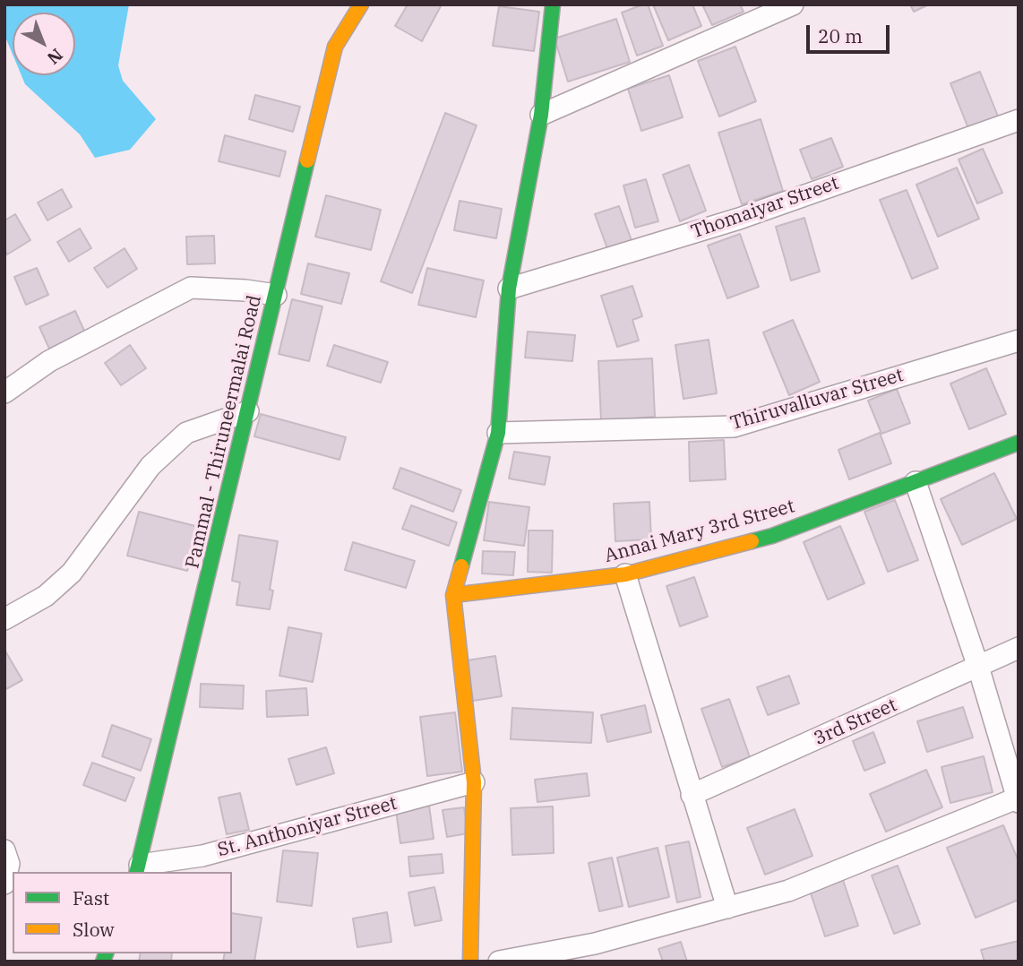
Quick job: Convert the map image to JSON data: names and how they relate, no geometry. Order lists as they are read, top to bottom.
{
  "streets": {
    "street": [
      "Thomaiyar Street",
      "Thiruvalluvar Street",
      "Pammal - Thiruneermalai Road",
      "Annai Mary 3rd Street",
      "3rd Street",
      "St. Anthoniyar Street"
    ]
  },
  "crossings": [
    ["Pammal - Thiruneermalai Road", "St. Anthoniyar Street"]
  ],
  "legend": ["Fast", "Slow"],
  "scale_bar": "20 m",
  "north": "bottom right"
}
